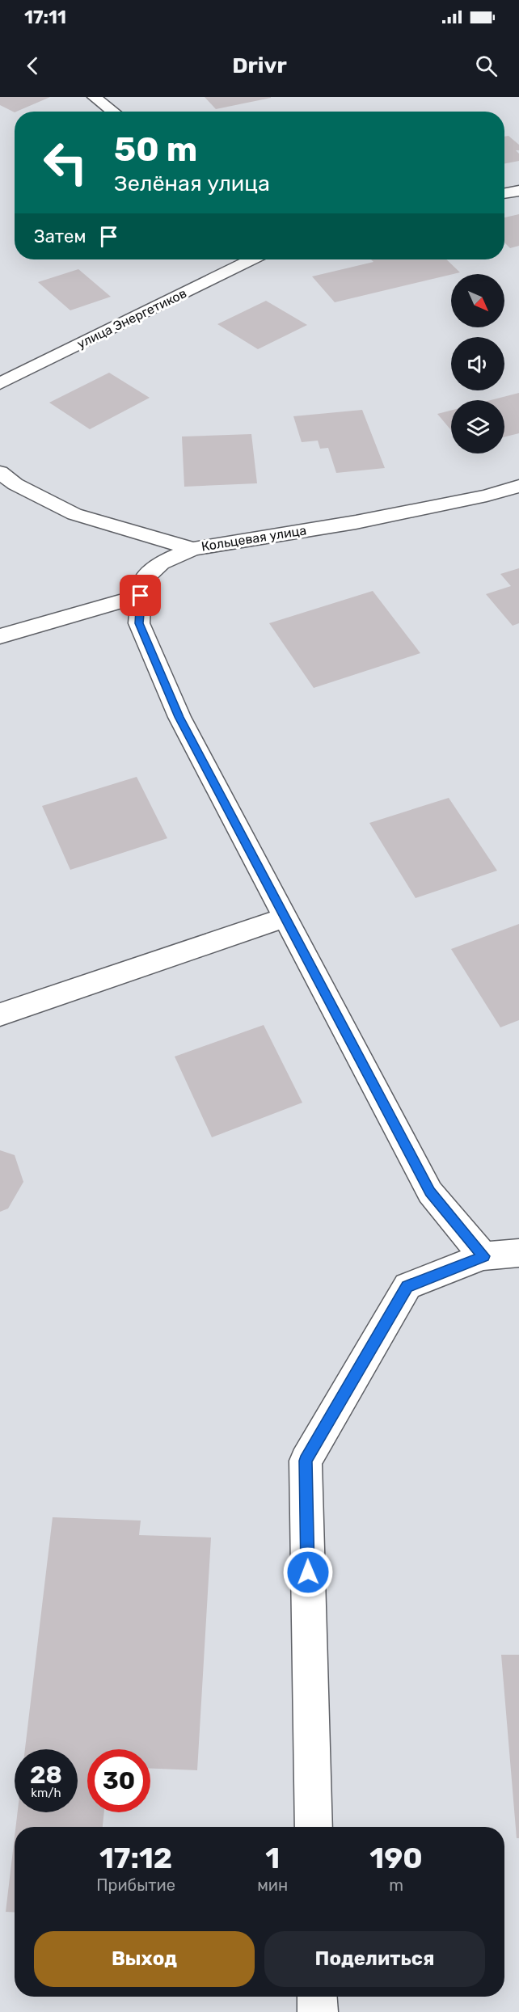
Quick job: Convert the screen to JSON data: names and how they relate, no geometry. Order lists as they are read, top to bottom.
{
  "streets": {
    "street": ["улица Энергетиков", "Кольцевая улица"]
  },
  "north": "bottom right",
  "page": {
    "status": "17:11",
    "header": "Drivr",
    "turn": ["50 m", "Зелёная улица"],
    "then": "Затем",
    "speed": "28 km/h",
    "limit": "30",
    "eta": [
      "17:12",
      "Прибытие",
      "1",
      "мин",
      "190",
      "m"
    ],
    "buttons": ["Выход", "Поделиться"]
  }
}
